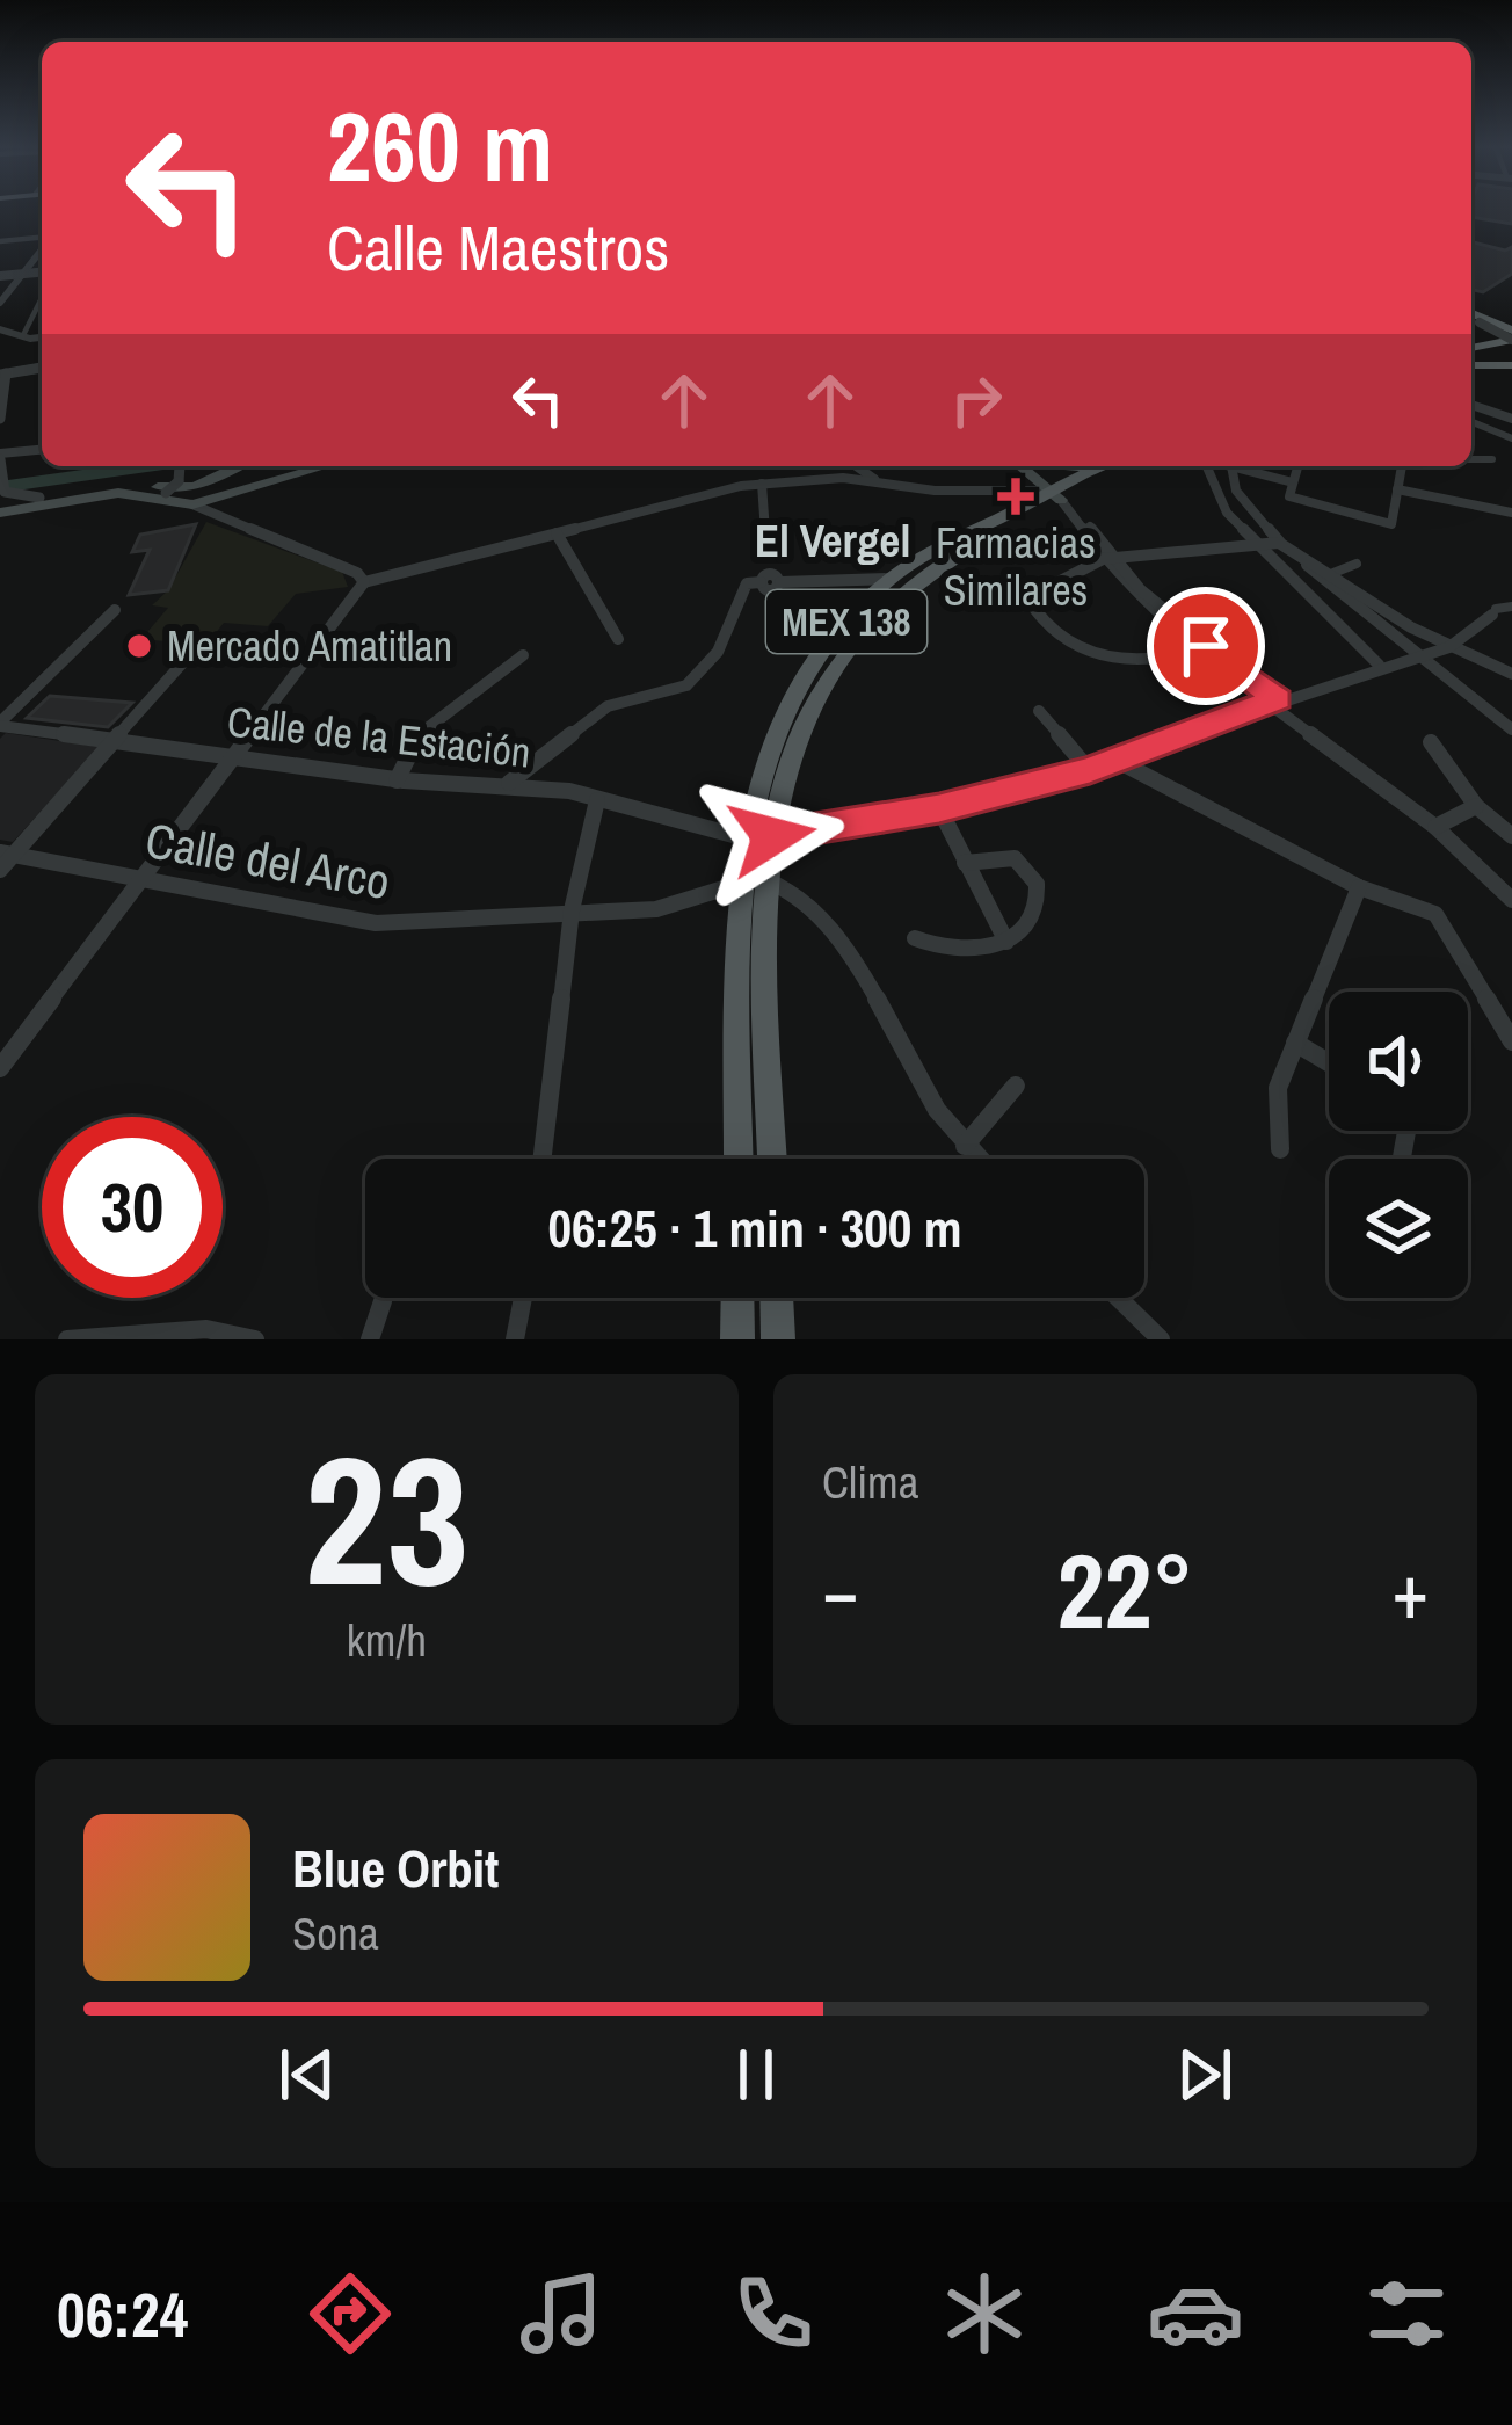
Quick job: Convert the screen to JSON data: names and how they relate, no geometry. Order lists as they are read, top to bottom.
{
  "streets": {
    "main road": ["MEX 138"],
    "street": ["Calle de la Estación", "Calle del Arco"]
  },
  "crossings": [
    ["MEX 138", "Calle de la Estación"],
    ["MEX 138", "Calle del Arco"]
  ],
  "districts": ["El Vergel"],
  "places": {
    "health": ["Farmacias Similares"],
    "other": ["Mercado Amatitlan"]
  },
  "page": {
    "turn": ["260 m", "Calle Maestros"],
    "limit": "30",
    "trip": "06:25 · 1 min · 300 m",
    "tile": [
      ["23", "km/h"],
      "Clima"
    ],
    "heat": ["−", "22°", "+"],
    "song": ["Blue Orbit", "Sona"],
    "tabs": "06:24"
  }
}
